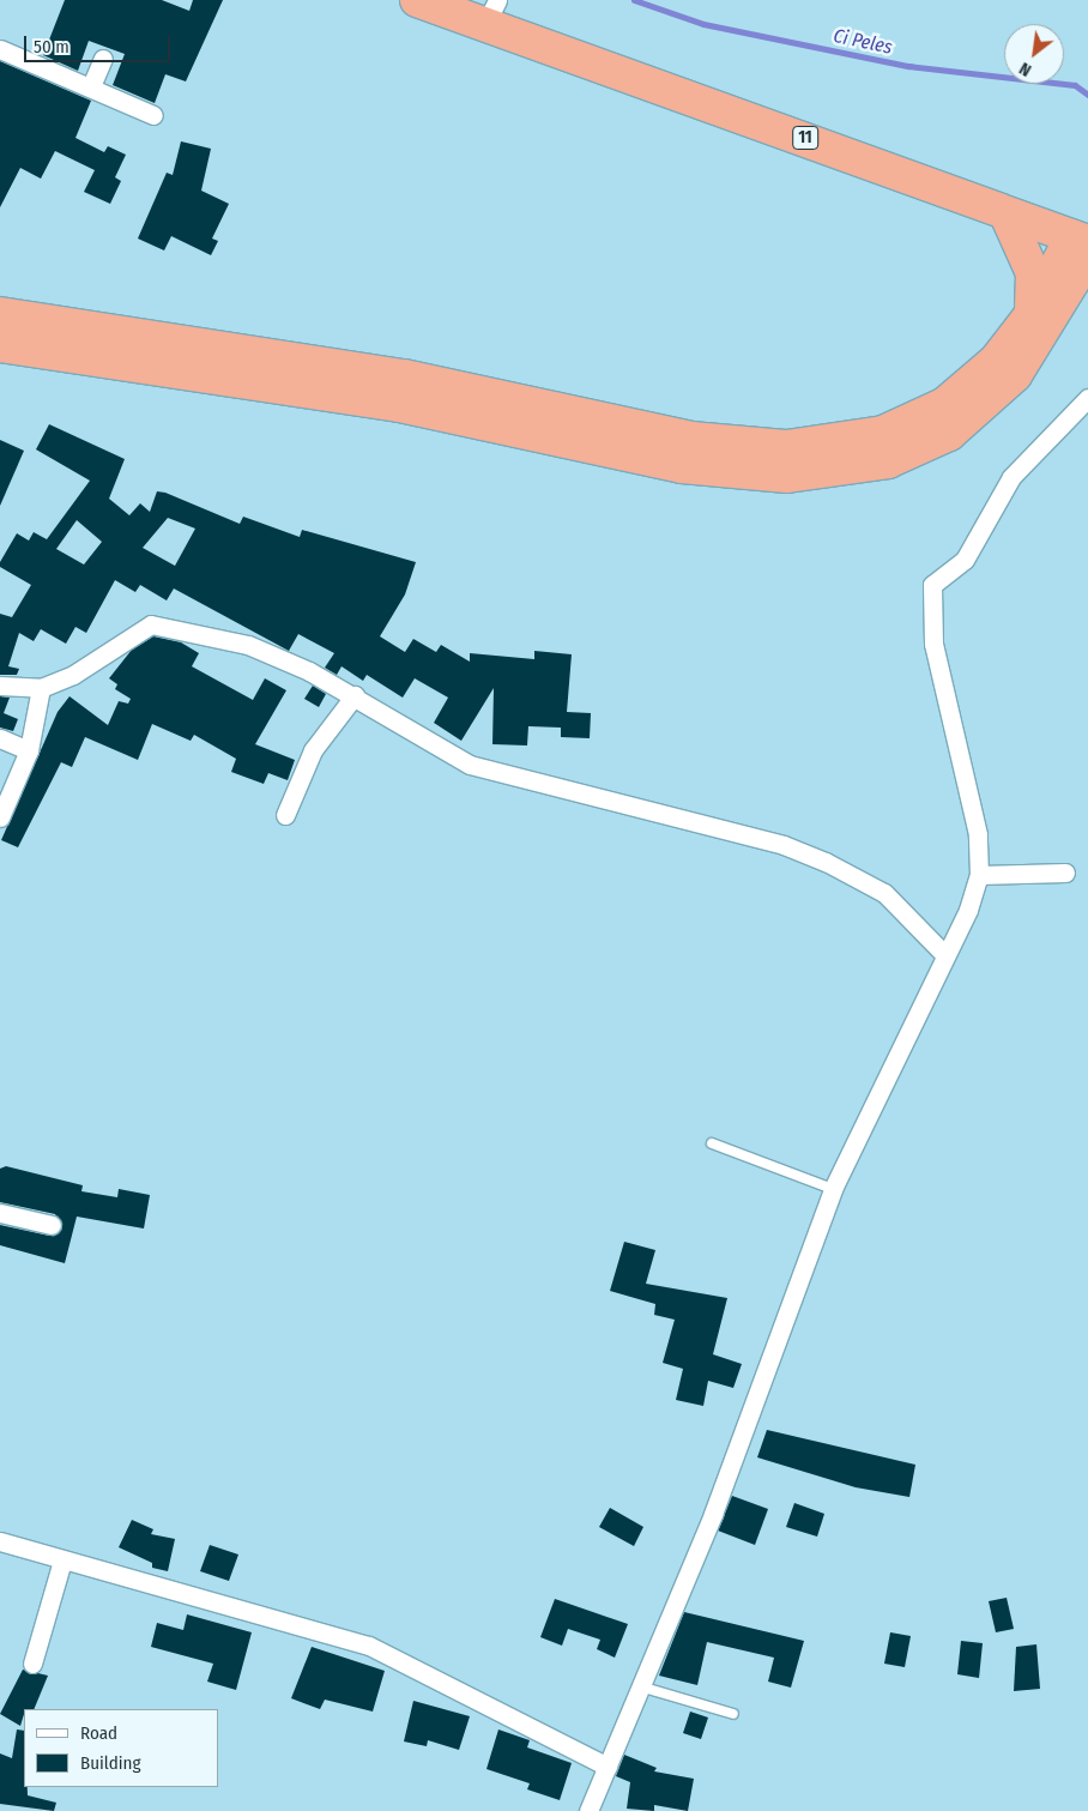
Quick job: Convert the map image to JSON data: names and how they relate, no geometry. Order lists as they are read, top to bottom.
{
  "streets": {
    "highway": ["11"]
  },
  "water": ["Ci Peles"],
  "legend": ["Road", "Building"],
  "scale_bar": "50 m",
  "north": "bottom left"
}
